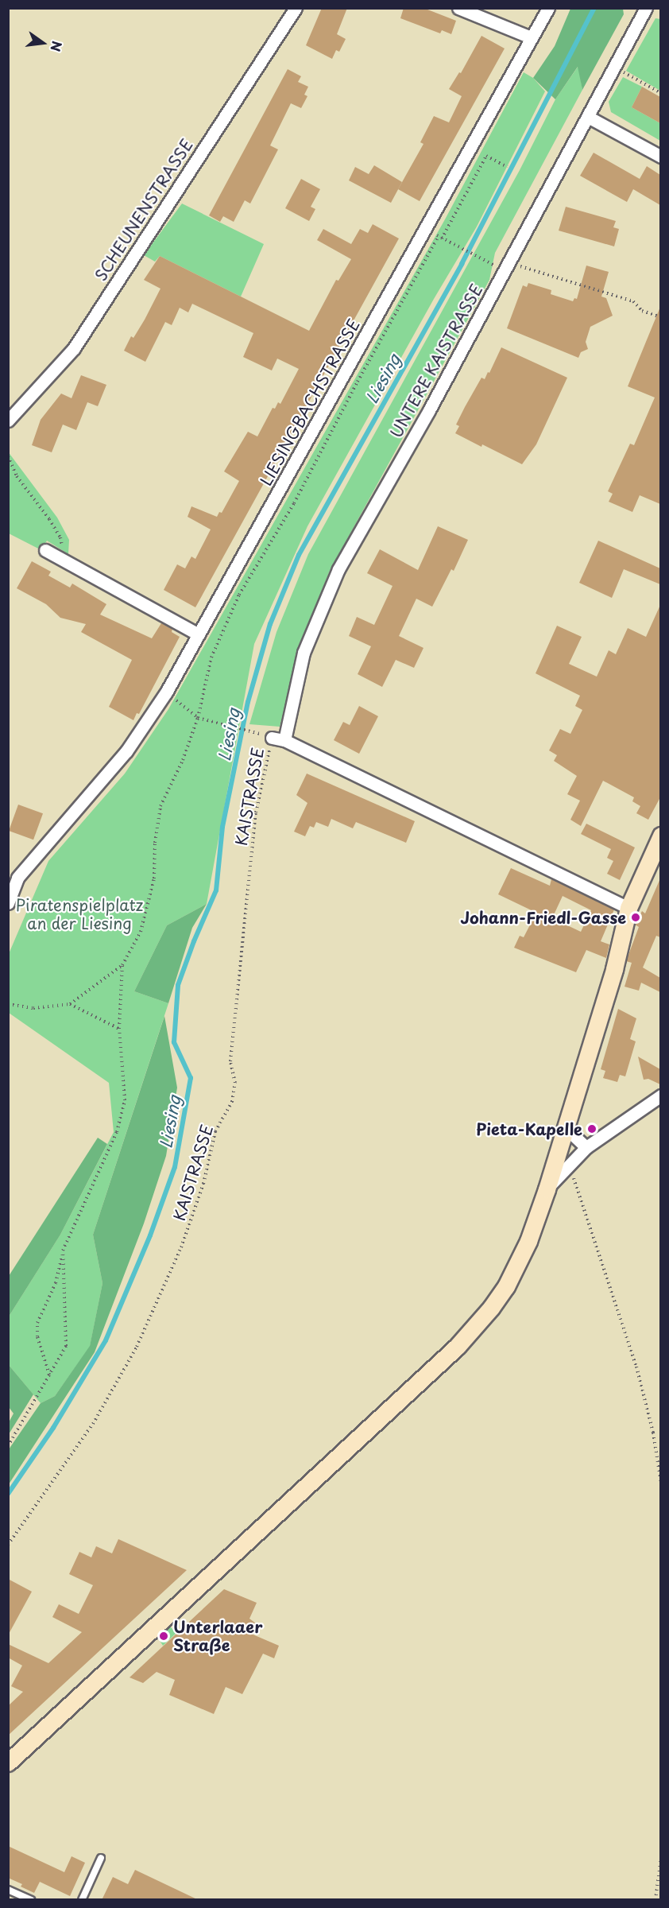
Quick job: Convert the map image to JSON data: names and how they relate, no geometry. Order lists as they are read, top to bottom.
{
  "streets": {
    "street": ["SCHEUNENSTRASSE", "UNTERE KAISTRASSE", "LIESINGBACHSTRASSE"],
    "path": ["KAISTRASSE"]
  },
  "water": ["Liesing"],
  "parks": ["Piratenspielplatz an der Liesing"],
  "places": ["Johann-Friedl-Gasse", "Pieta-Kapelle", "Unterlaaer Straße"],
  "north": "right"
}
